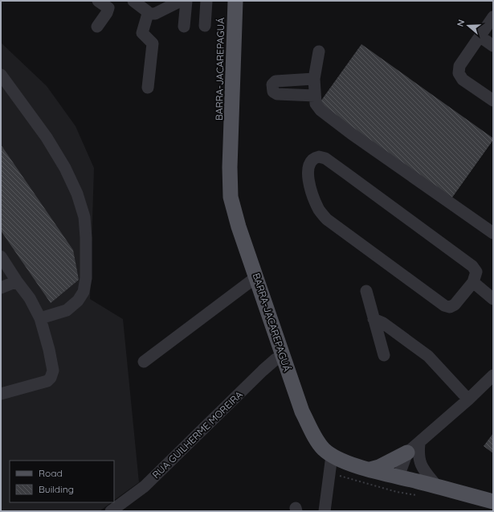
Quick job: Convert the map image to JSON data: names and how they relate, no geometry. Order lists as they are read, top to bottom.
{
  "streets": {
    "street": ["RUA GUILHERME MOREIRA"]
  },
  "legend": ["Road", "Building"],
  "north": "left"
}
